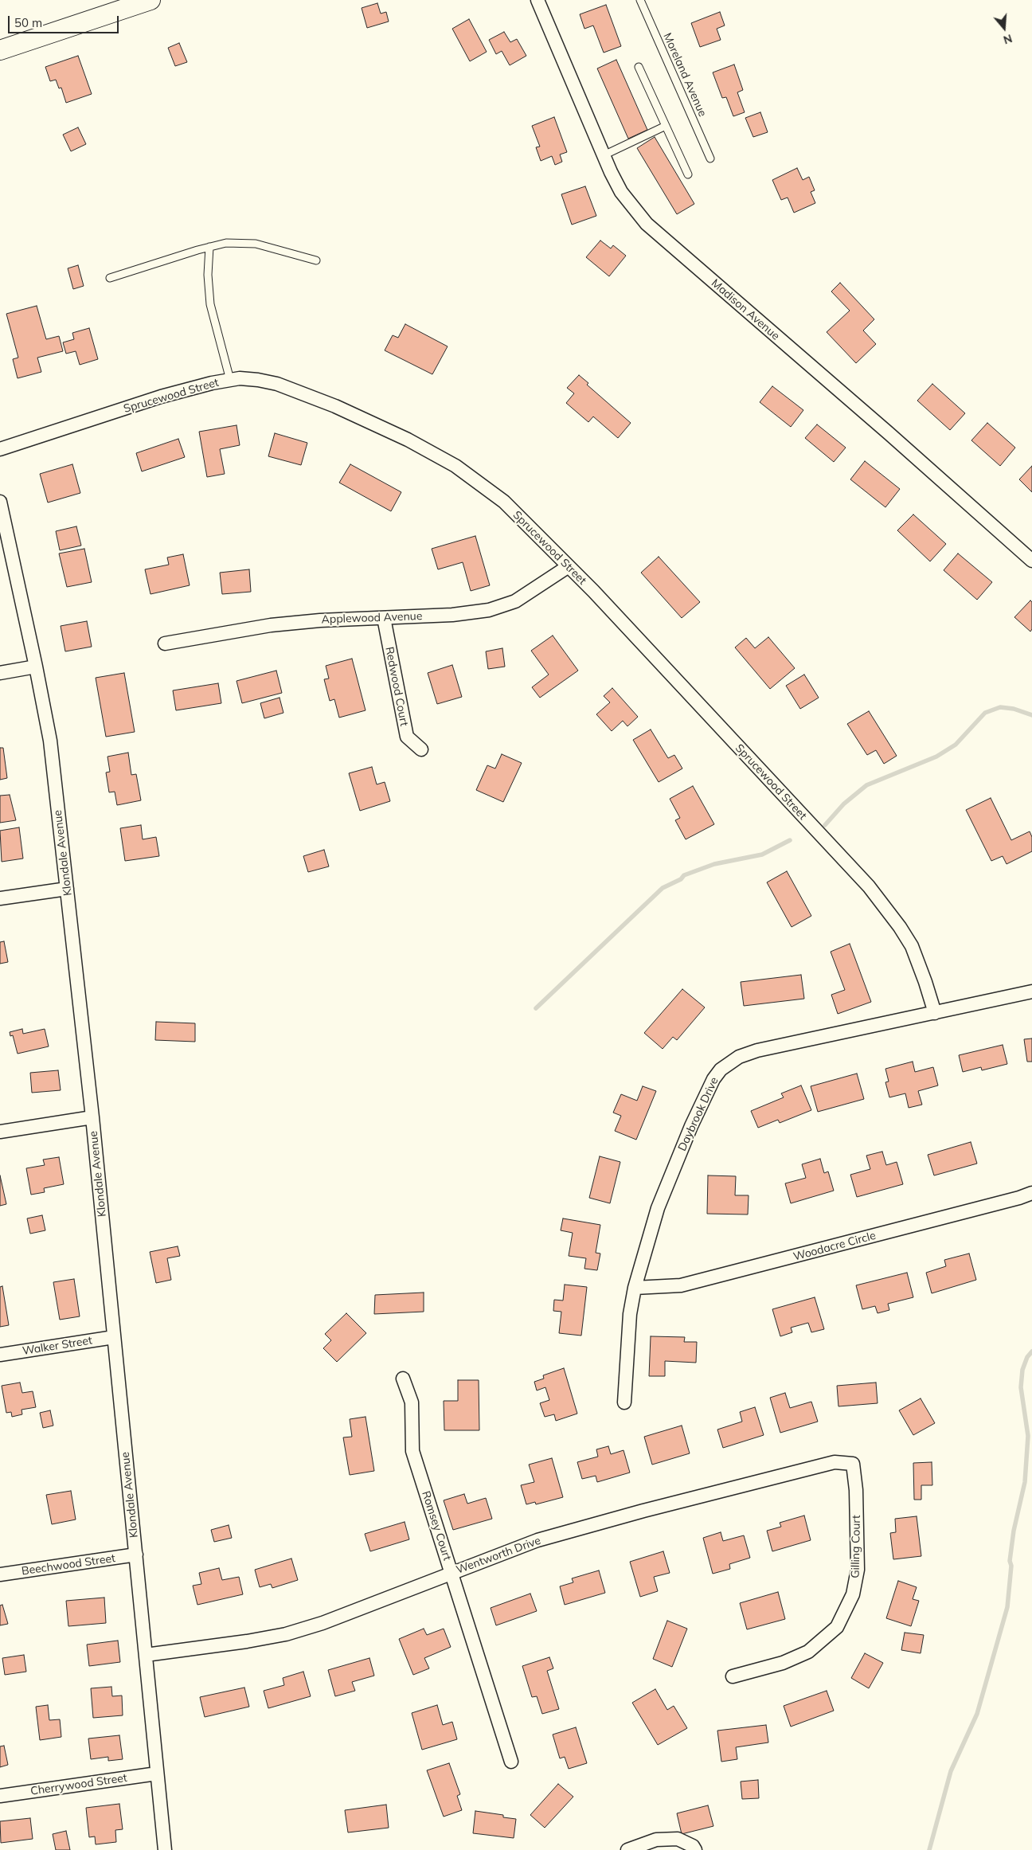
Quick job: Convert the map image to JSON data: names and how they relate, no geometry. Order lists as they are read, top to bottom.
{
  "streets": {
    "street": [
      "Madison Avenue",
      "Sprucewood Street",
      "Applewood Avenue",
      "Redwood Court",
      "Klondale Avenue",
      "Daybrook Drive",
      "Woodacre Circle",
      "Walker Street",
      "Romsey Court",
      "Gilling Court",
      "Wentworth Drive",
      "Beechwood Street",
      "Cherrywood Street"
    ],
    "lane": ["Moreland Avenue"]
  },
  "crossings": [
    ["Sprucewood Street", "Applewood Avenue"],
    ["Sprucewood Street", "Daybrook Drive"],
    ["Applewood Avenue", "Redwood Court"],
    ["Klondale Avenue", "Walker Street"],
    ["Klondale Avenue", "Wentworth Drive"],
    ["Klondale Avenue", "Beechwood Street"],
    ["Klondale Avenue", "Cherrywood Street"],
    ["Daybrook Drive", "Woodacre Circle"],
    ["Romsey Court", "Wentworth Drive"],
    ["Gilling Court", "Wentworth Drive"]
  ],
  "scale_bar": "50 m",
  "north": "bottom"
}
